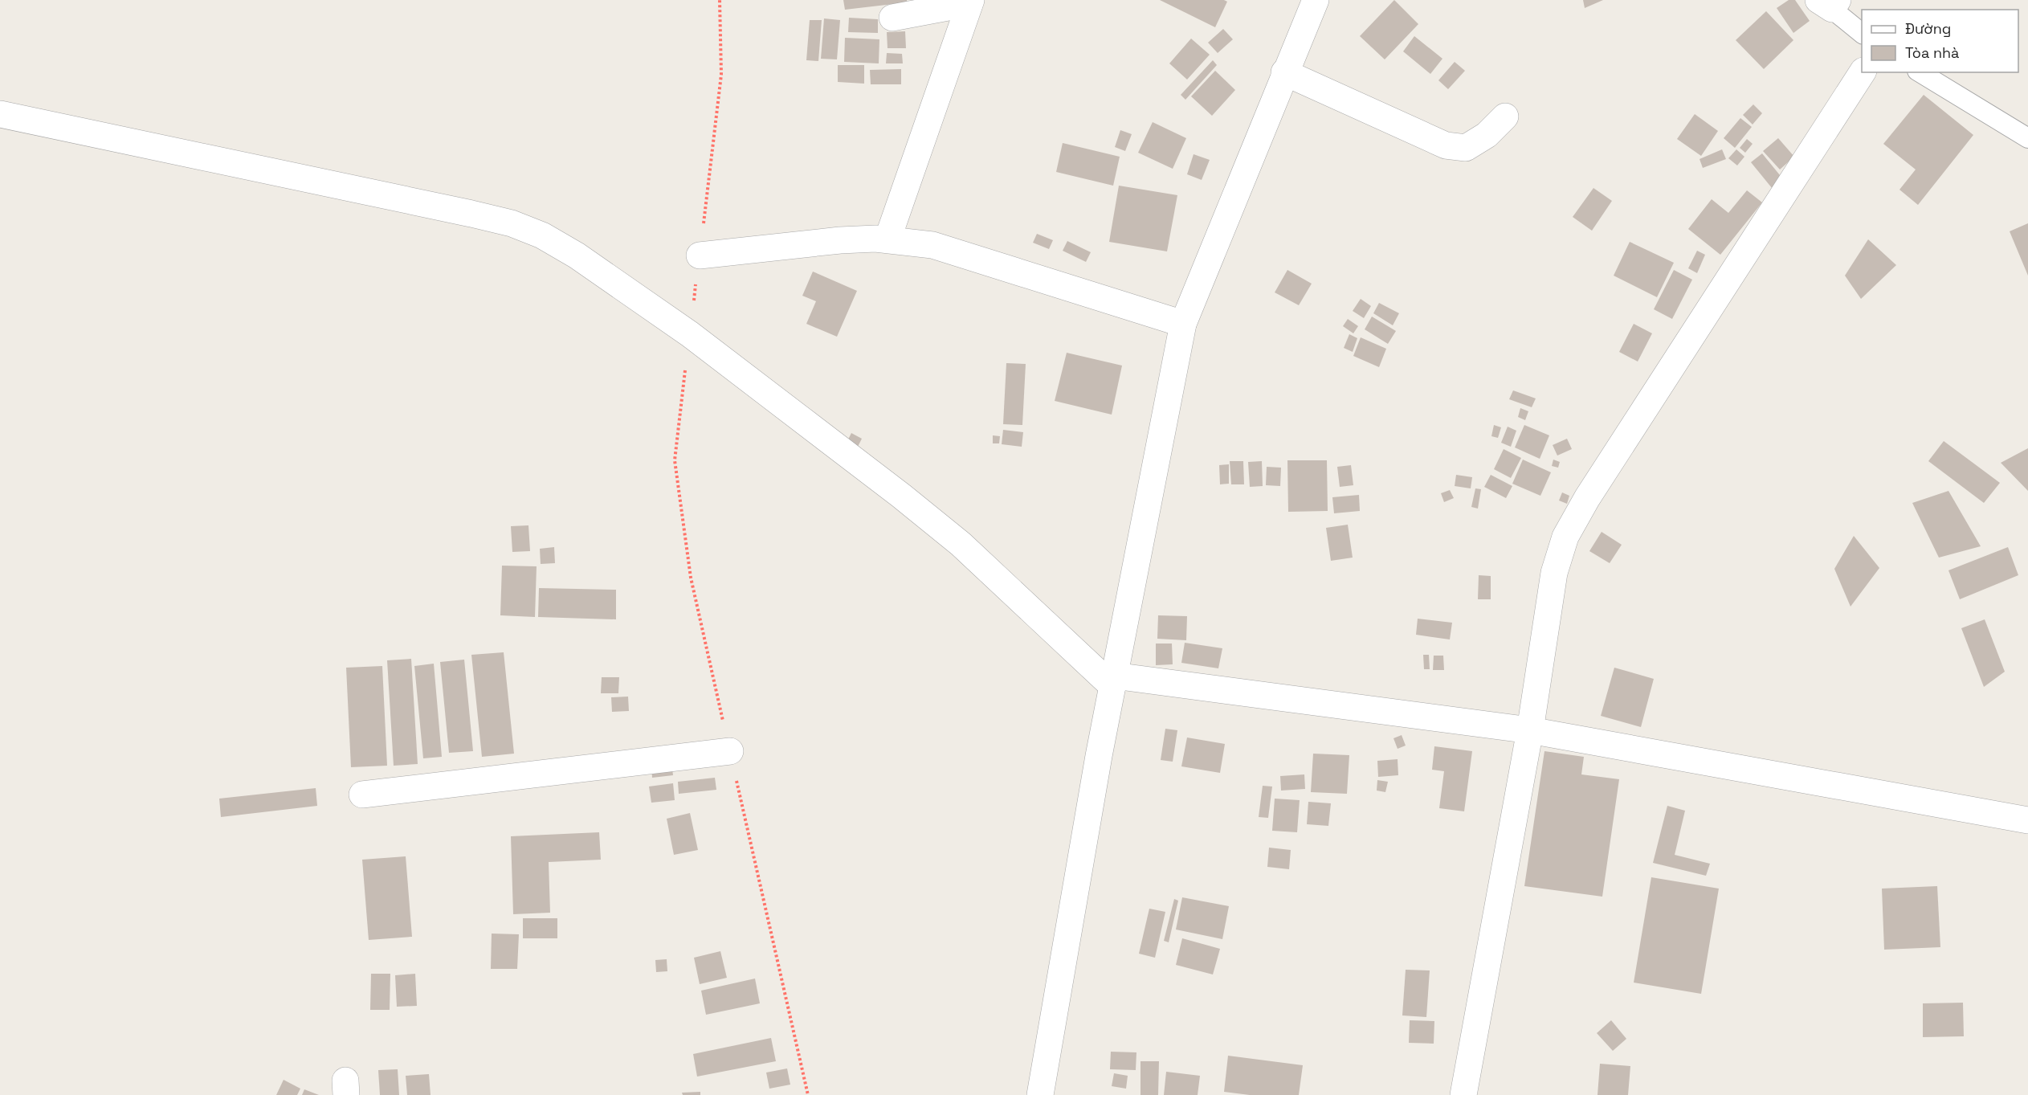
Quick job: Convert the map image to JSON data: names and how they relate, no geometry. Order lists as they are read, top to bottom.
{
  "legend": ["Đường", "Tòa nhà"]
}
